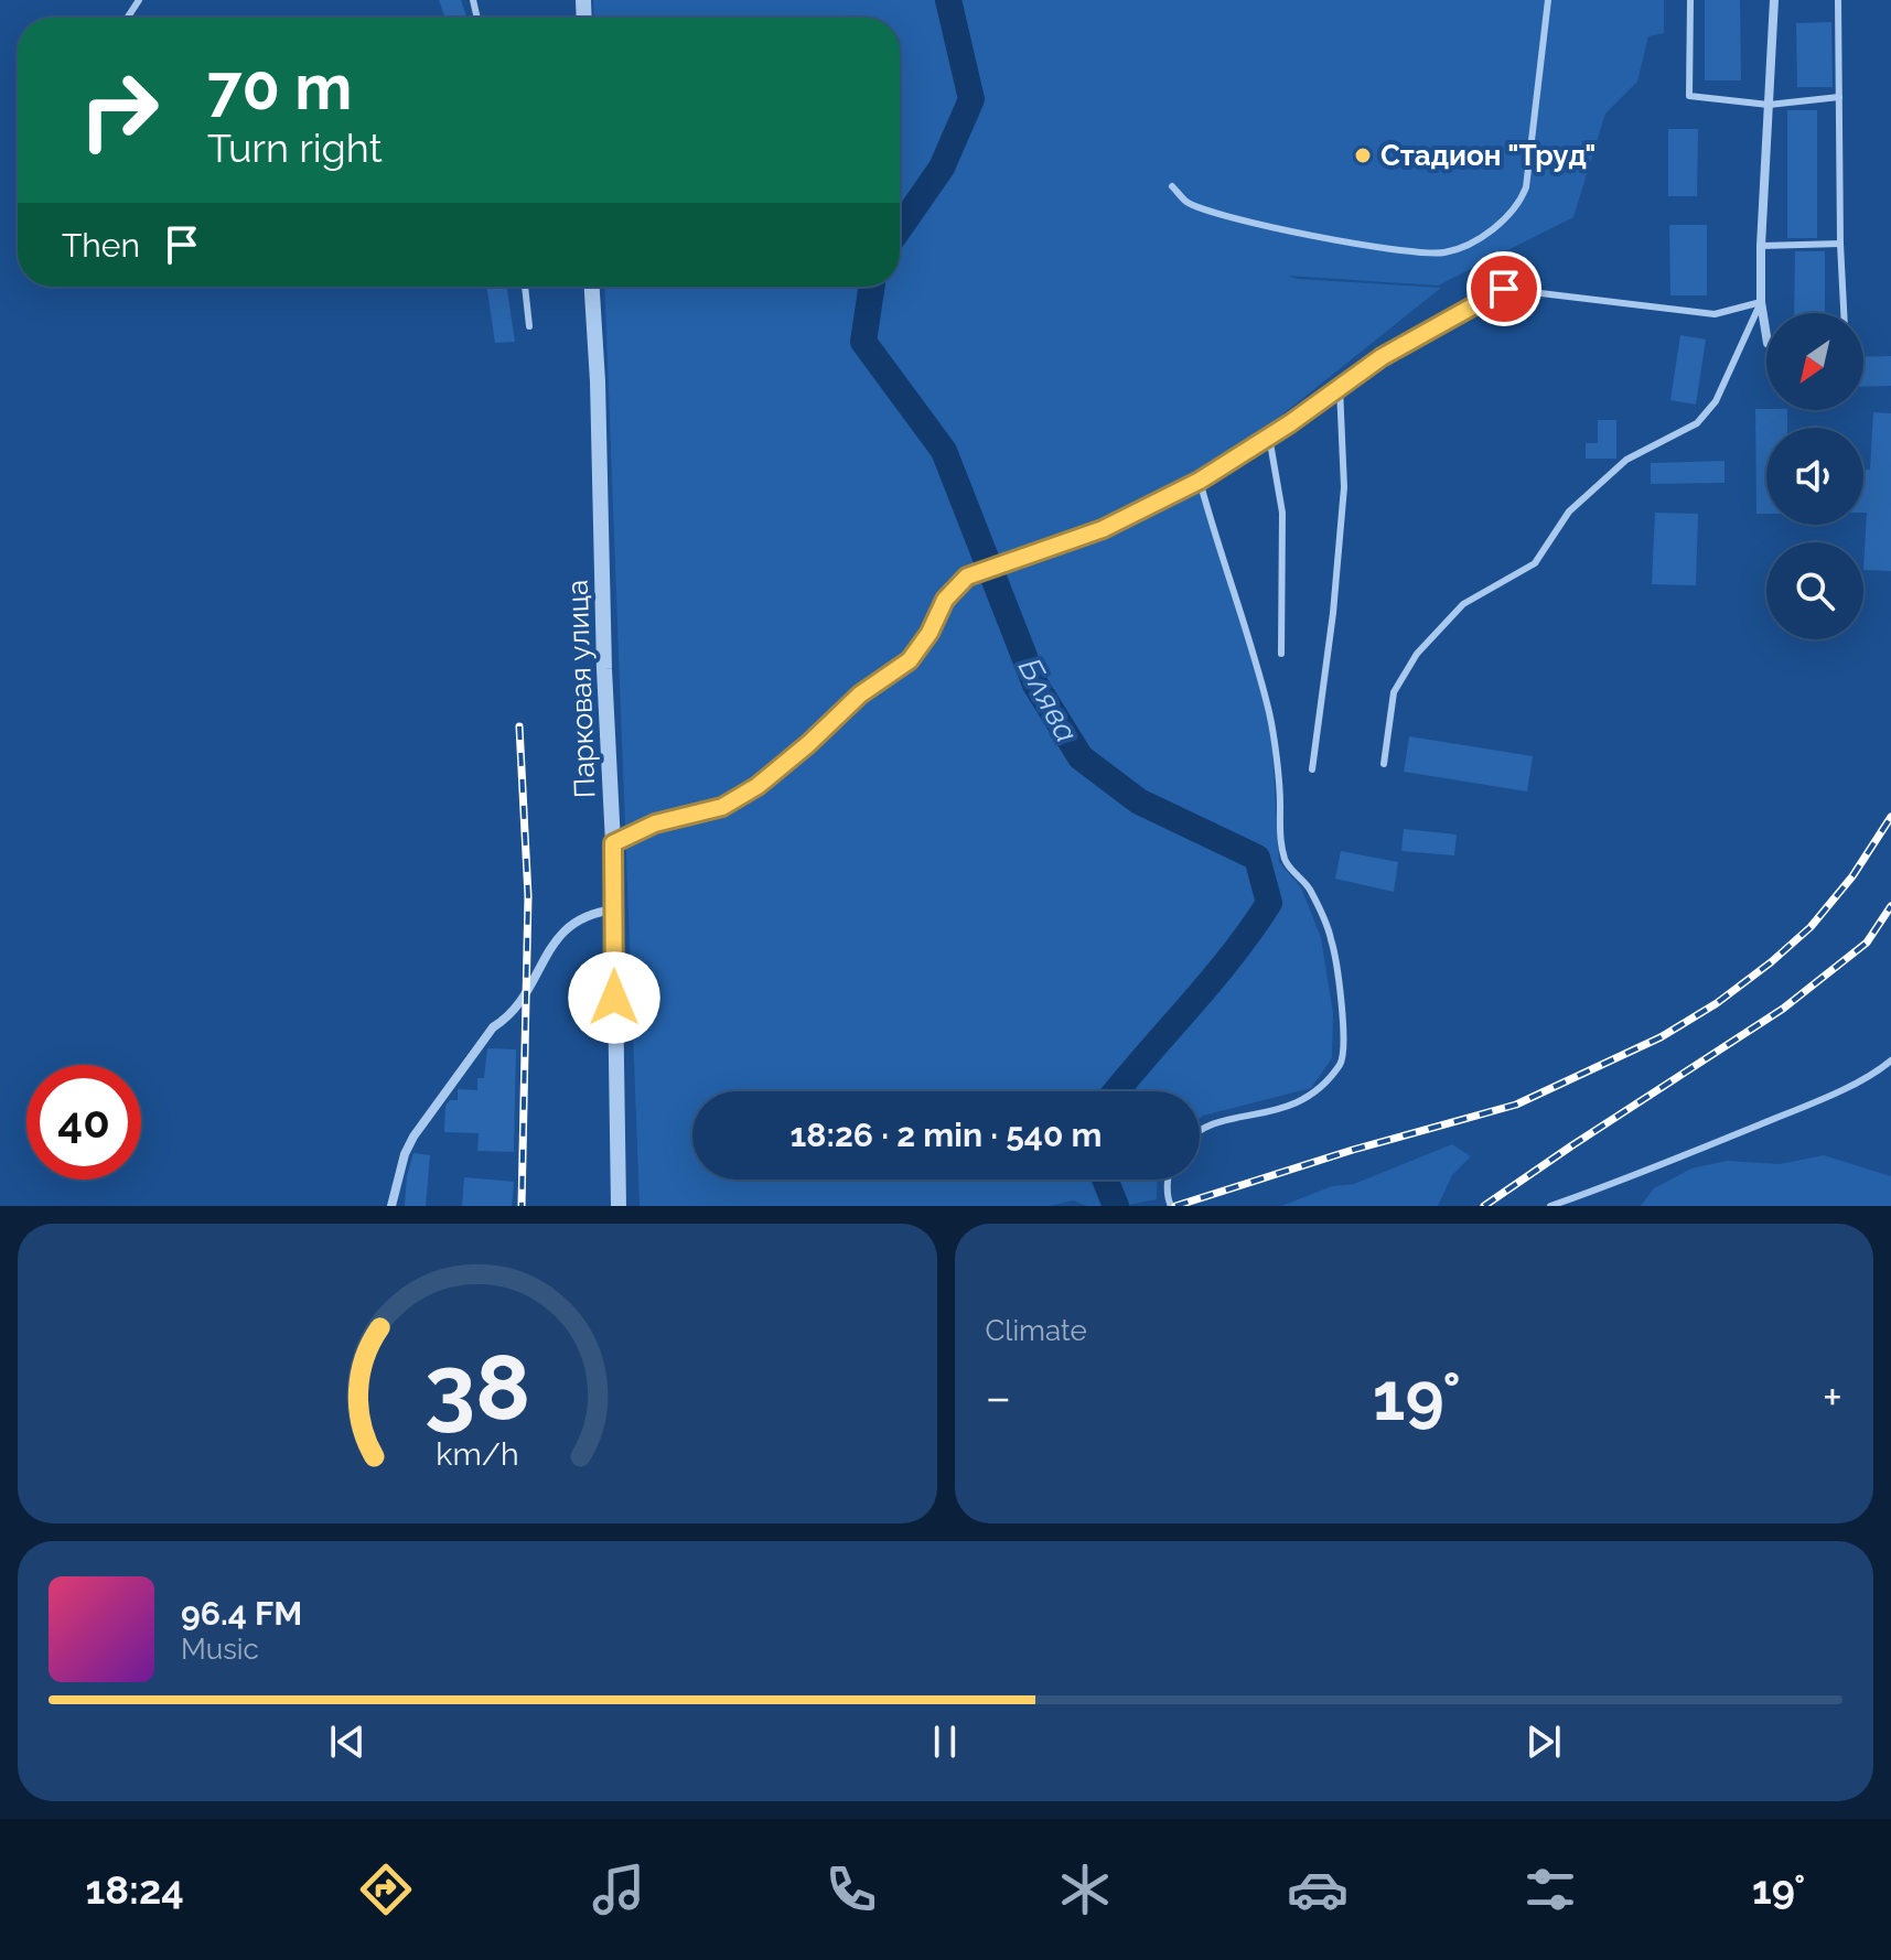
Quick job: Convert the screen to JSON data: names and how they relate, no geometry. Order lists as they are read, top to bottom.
{
  "streets": {
    "street": ["Парковая улица"]
  },
  "water": ["Блява"],
  "places": ["Стадион \"Труд\""],
  "north": "bottom left",
  "page": {
    "turn": ["70 m", "Turn right"],
    "then": "Then",
    "limit": "40",
    "trip": "18:26 · 2 min · 540 m",
    "tile": "Climate",
    "heat": ["−", "19°", "+"],
    "song": ["96.4 FM", "Music"],
    "tabs": ["18:24", "19°"],
    "gauge": ["38", "km/h"]
  }
}
